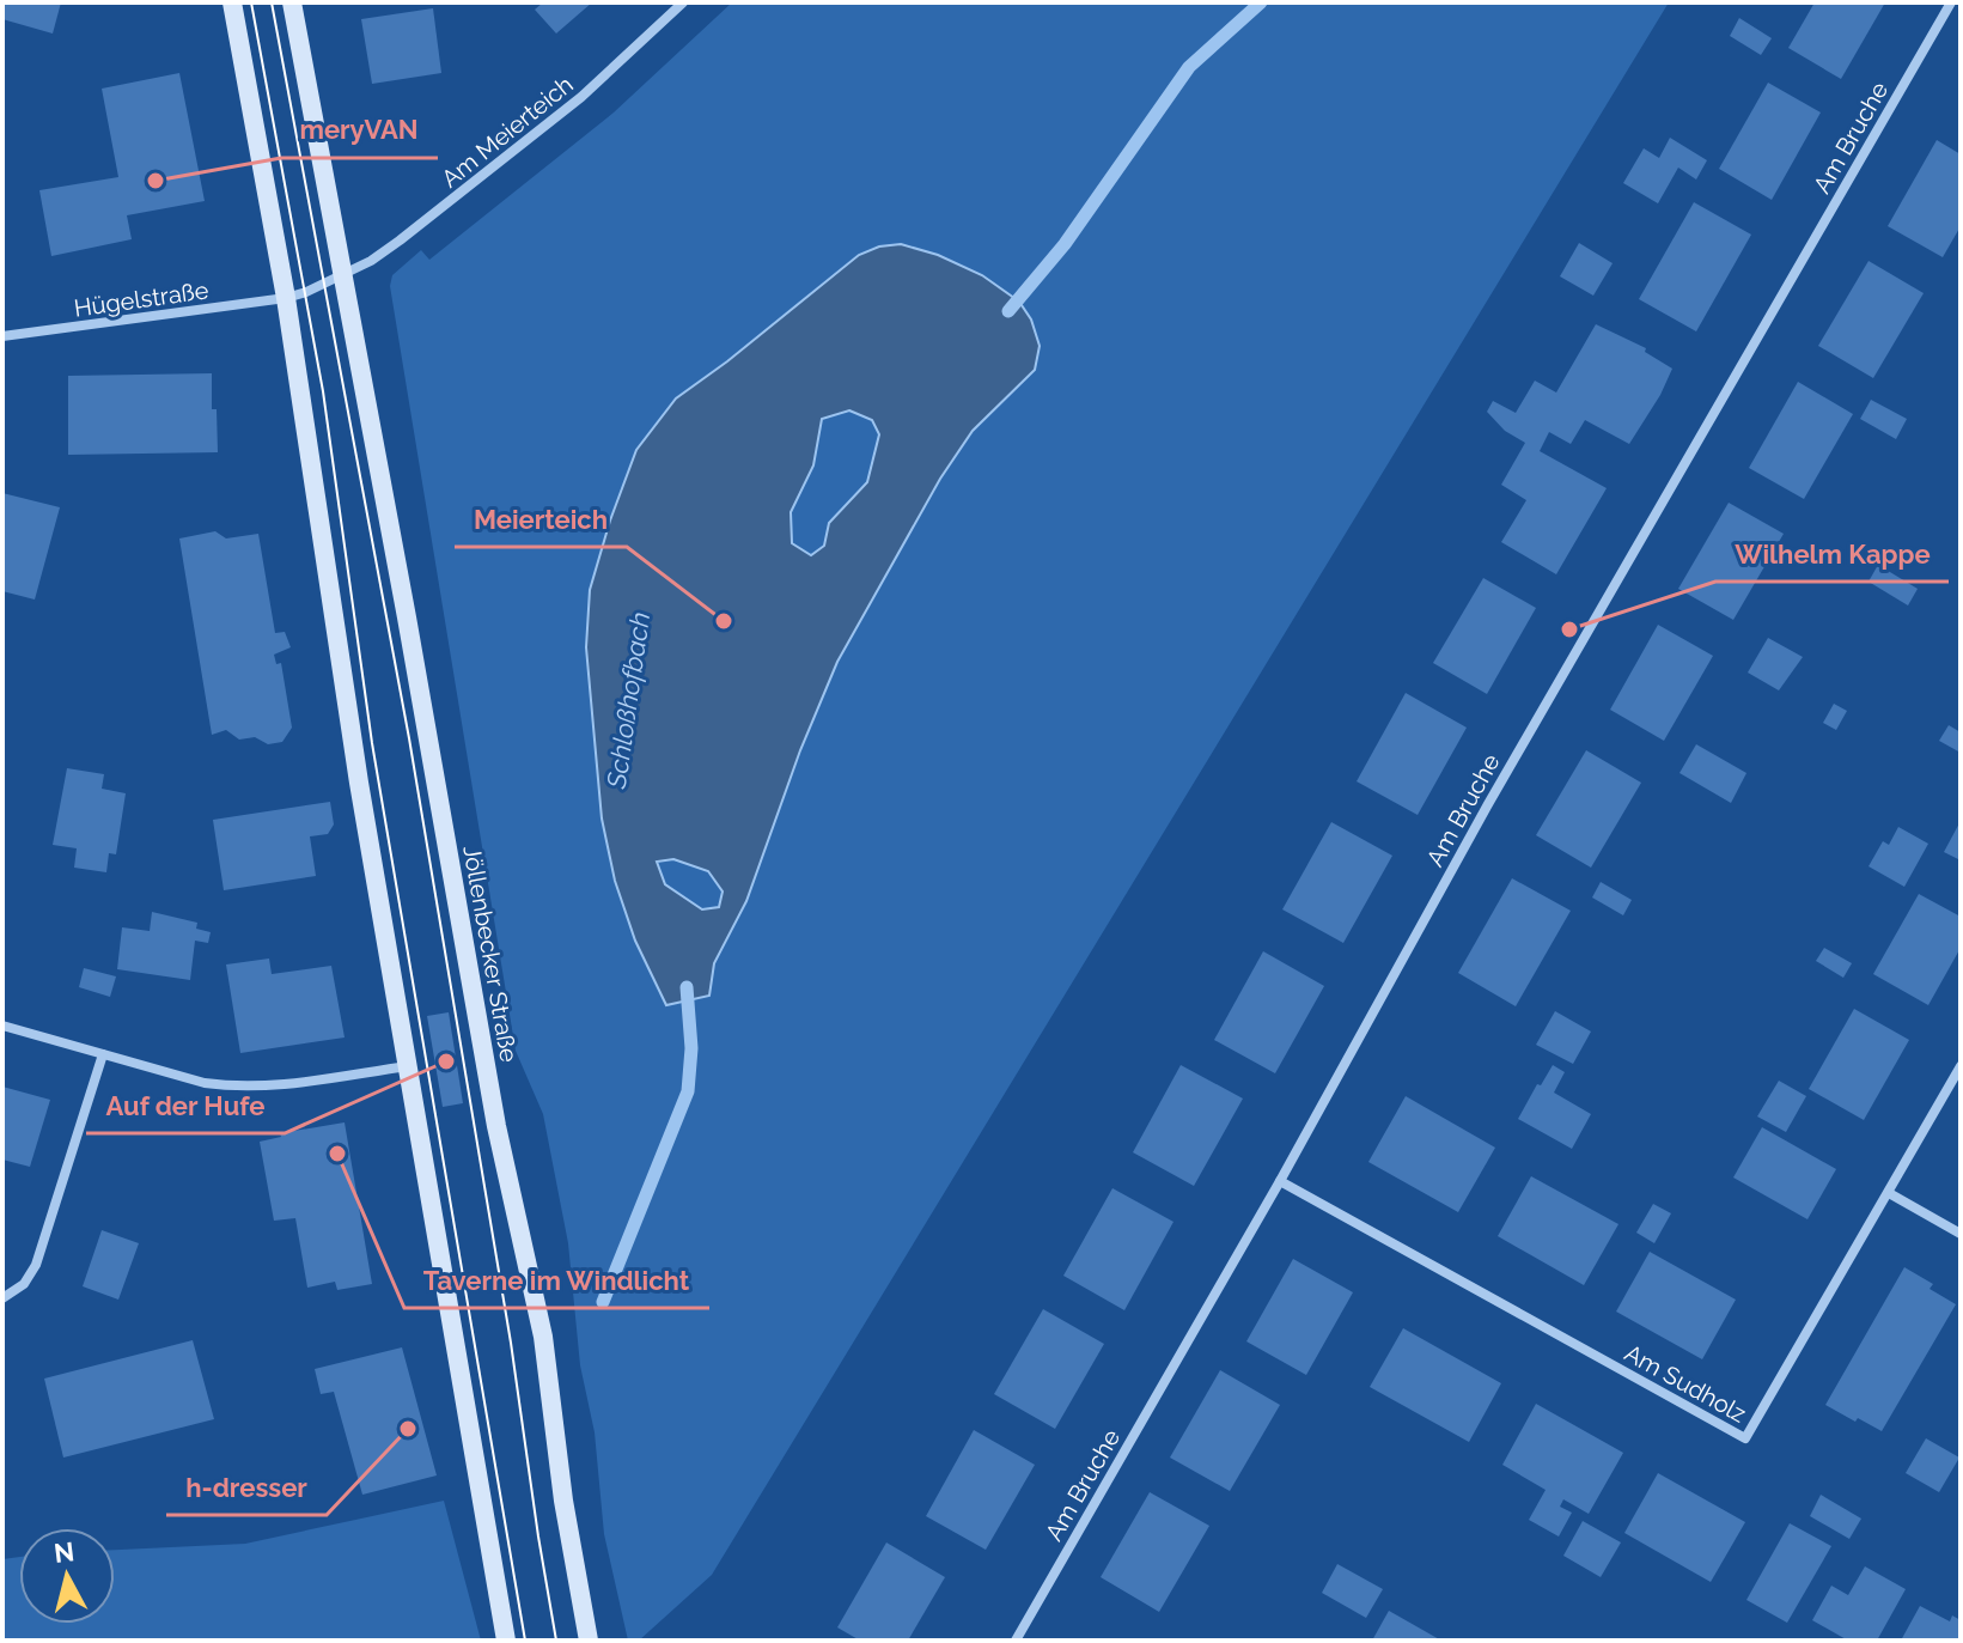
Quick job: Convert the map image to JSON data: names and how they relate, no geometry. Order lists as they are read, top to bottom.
{
  "streets": {
    "main road": ["Jöllenbecker Straße"],
    "street": [
      "Am Meierteich",
      "Am Bruche",
      "Hügelstraße",
      "Am Sudholz"
    ]
  },
  "crossings": [
    ["Am Meierteich", "Jöllenbecker Straße"],
    ["Am Bruche", "Am Sudholz"]
  ],
  "water": ["Schloßhofbach"],
  "places": [
    "meryVAN",
    "Meierteich",
    "Wilhelm Kappe",
    "Auf der Hufe",
    "Taverne im Windlicht",
    "h-dresser"
  ],
  "north": "top"
}
